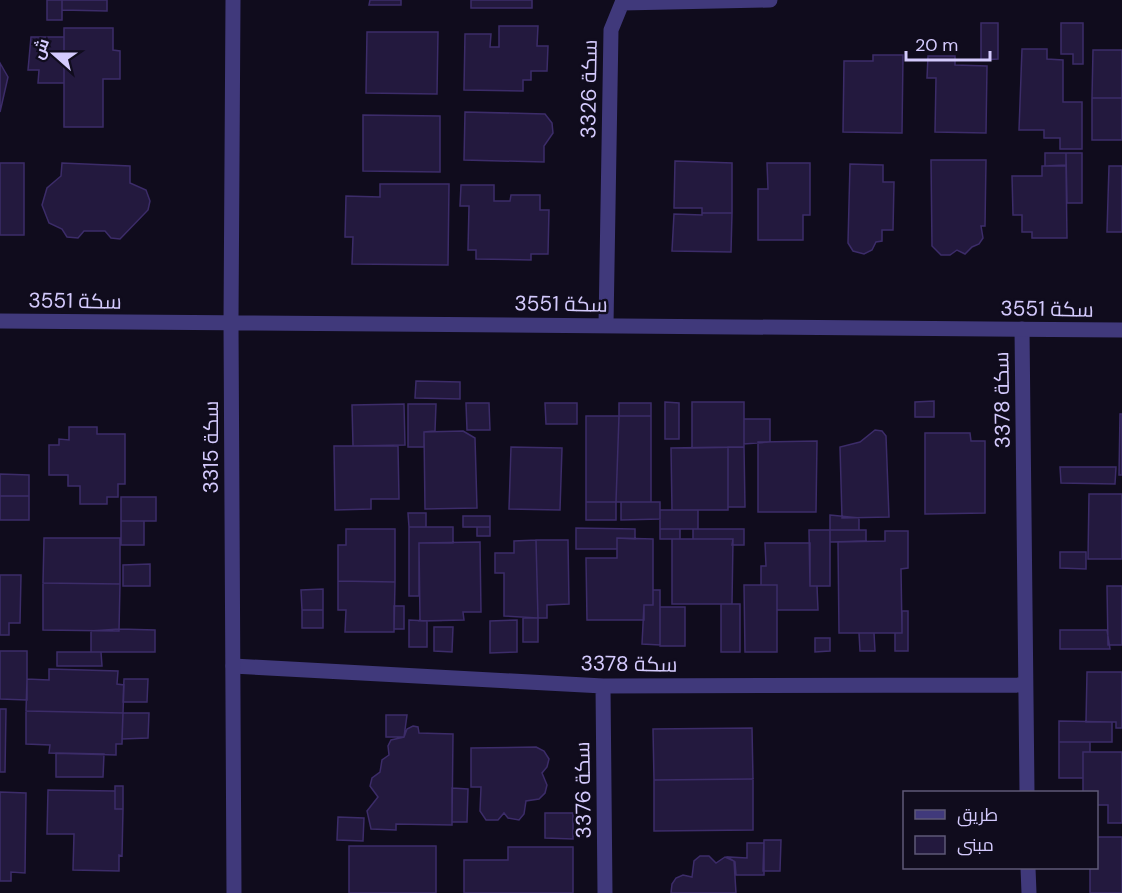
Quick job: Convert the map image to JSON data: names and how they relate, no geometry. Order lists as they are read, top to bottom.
{
  "streets": {
    "street": [
      "سكة 3326",
      "سكة 3551",
      "سكة 3378",
      "سكة 3315",
      "سكة 3376"
    ]
  },
  "crossings": [
    ["سكة 3326", "سكة 3551"],
    ["سكة 3551", "سكة 3378"],
    ["سكة 3551", "سكة 3315"],
    ["سكة 3378", "سكة 3315"],
    ["سكة 3378", "سكة 3376"]
  ],
  "legend": ["طريق", "مبنى"],
  "scale_bar": "20 m",
  "north": "left"
}
